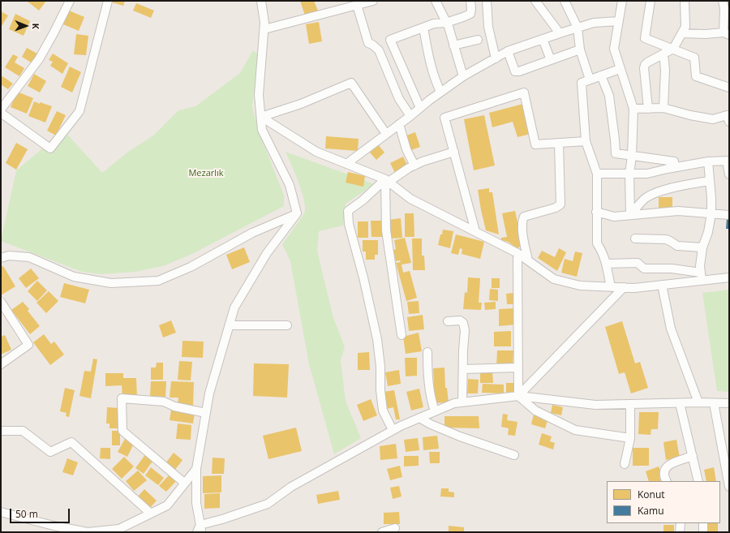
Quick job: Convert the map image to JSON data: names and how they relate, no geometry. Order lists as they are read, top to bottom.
{
  "parks": ["Mezarlık"],
  "legend": ["Konut", "Kamu"],
  "scale_bar": "50 m",
  "north": "right"
}
